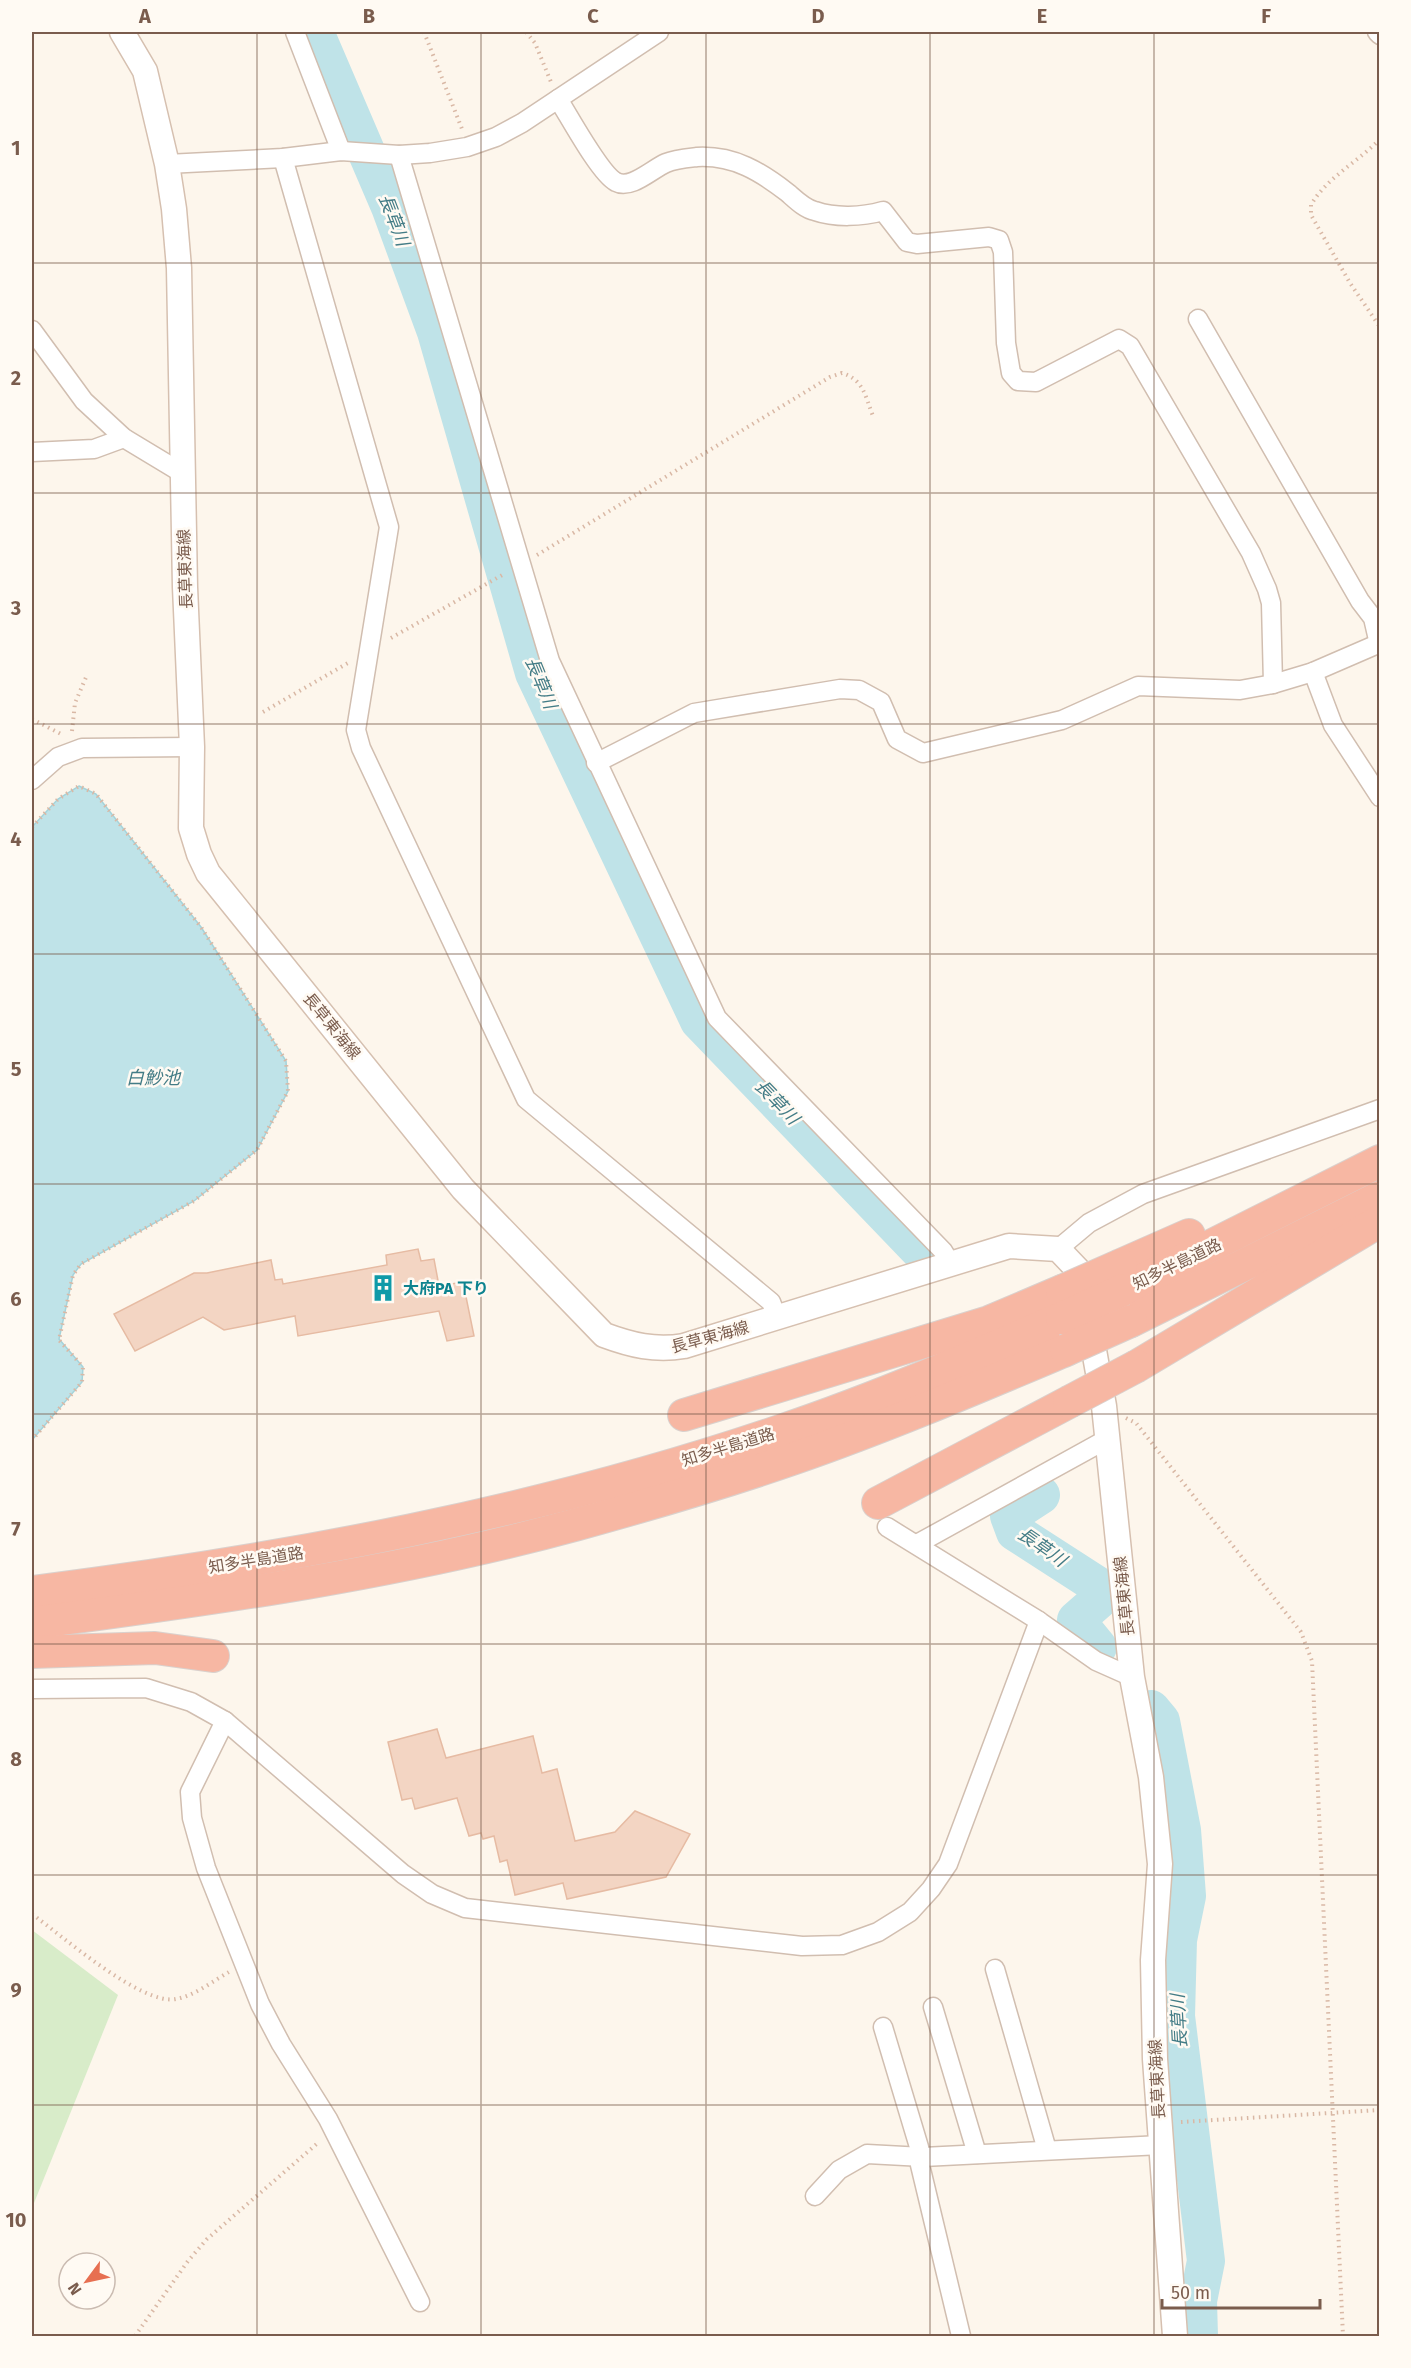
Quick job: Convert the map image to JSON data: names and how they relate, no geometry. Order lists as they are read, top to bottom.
{
  "streets": {
    "highway": ["知多半島道路"],
    "main road": ["長草東海線"]
  },
  "water": ["長草川", "白魦池"],
  "places": {
    "building": ["大府PA 下り"]
  },
  "scale_bar": "50 m",
  "north": "bottom left",
  "grid": {
    "columns": [
      "A",
      "B",
      "C",
      "D",
      "E",
      "F"
    ],
    "rows": [
      "1",
      "2",
      "3",
      "4",
      "5",
      "6",
      "7",
      "8",
      "9",
      "10"
    ]
  }
}
